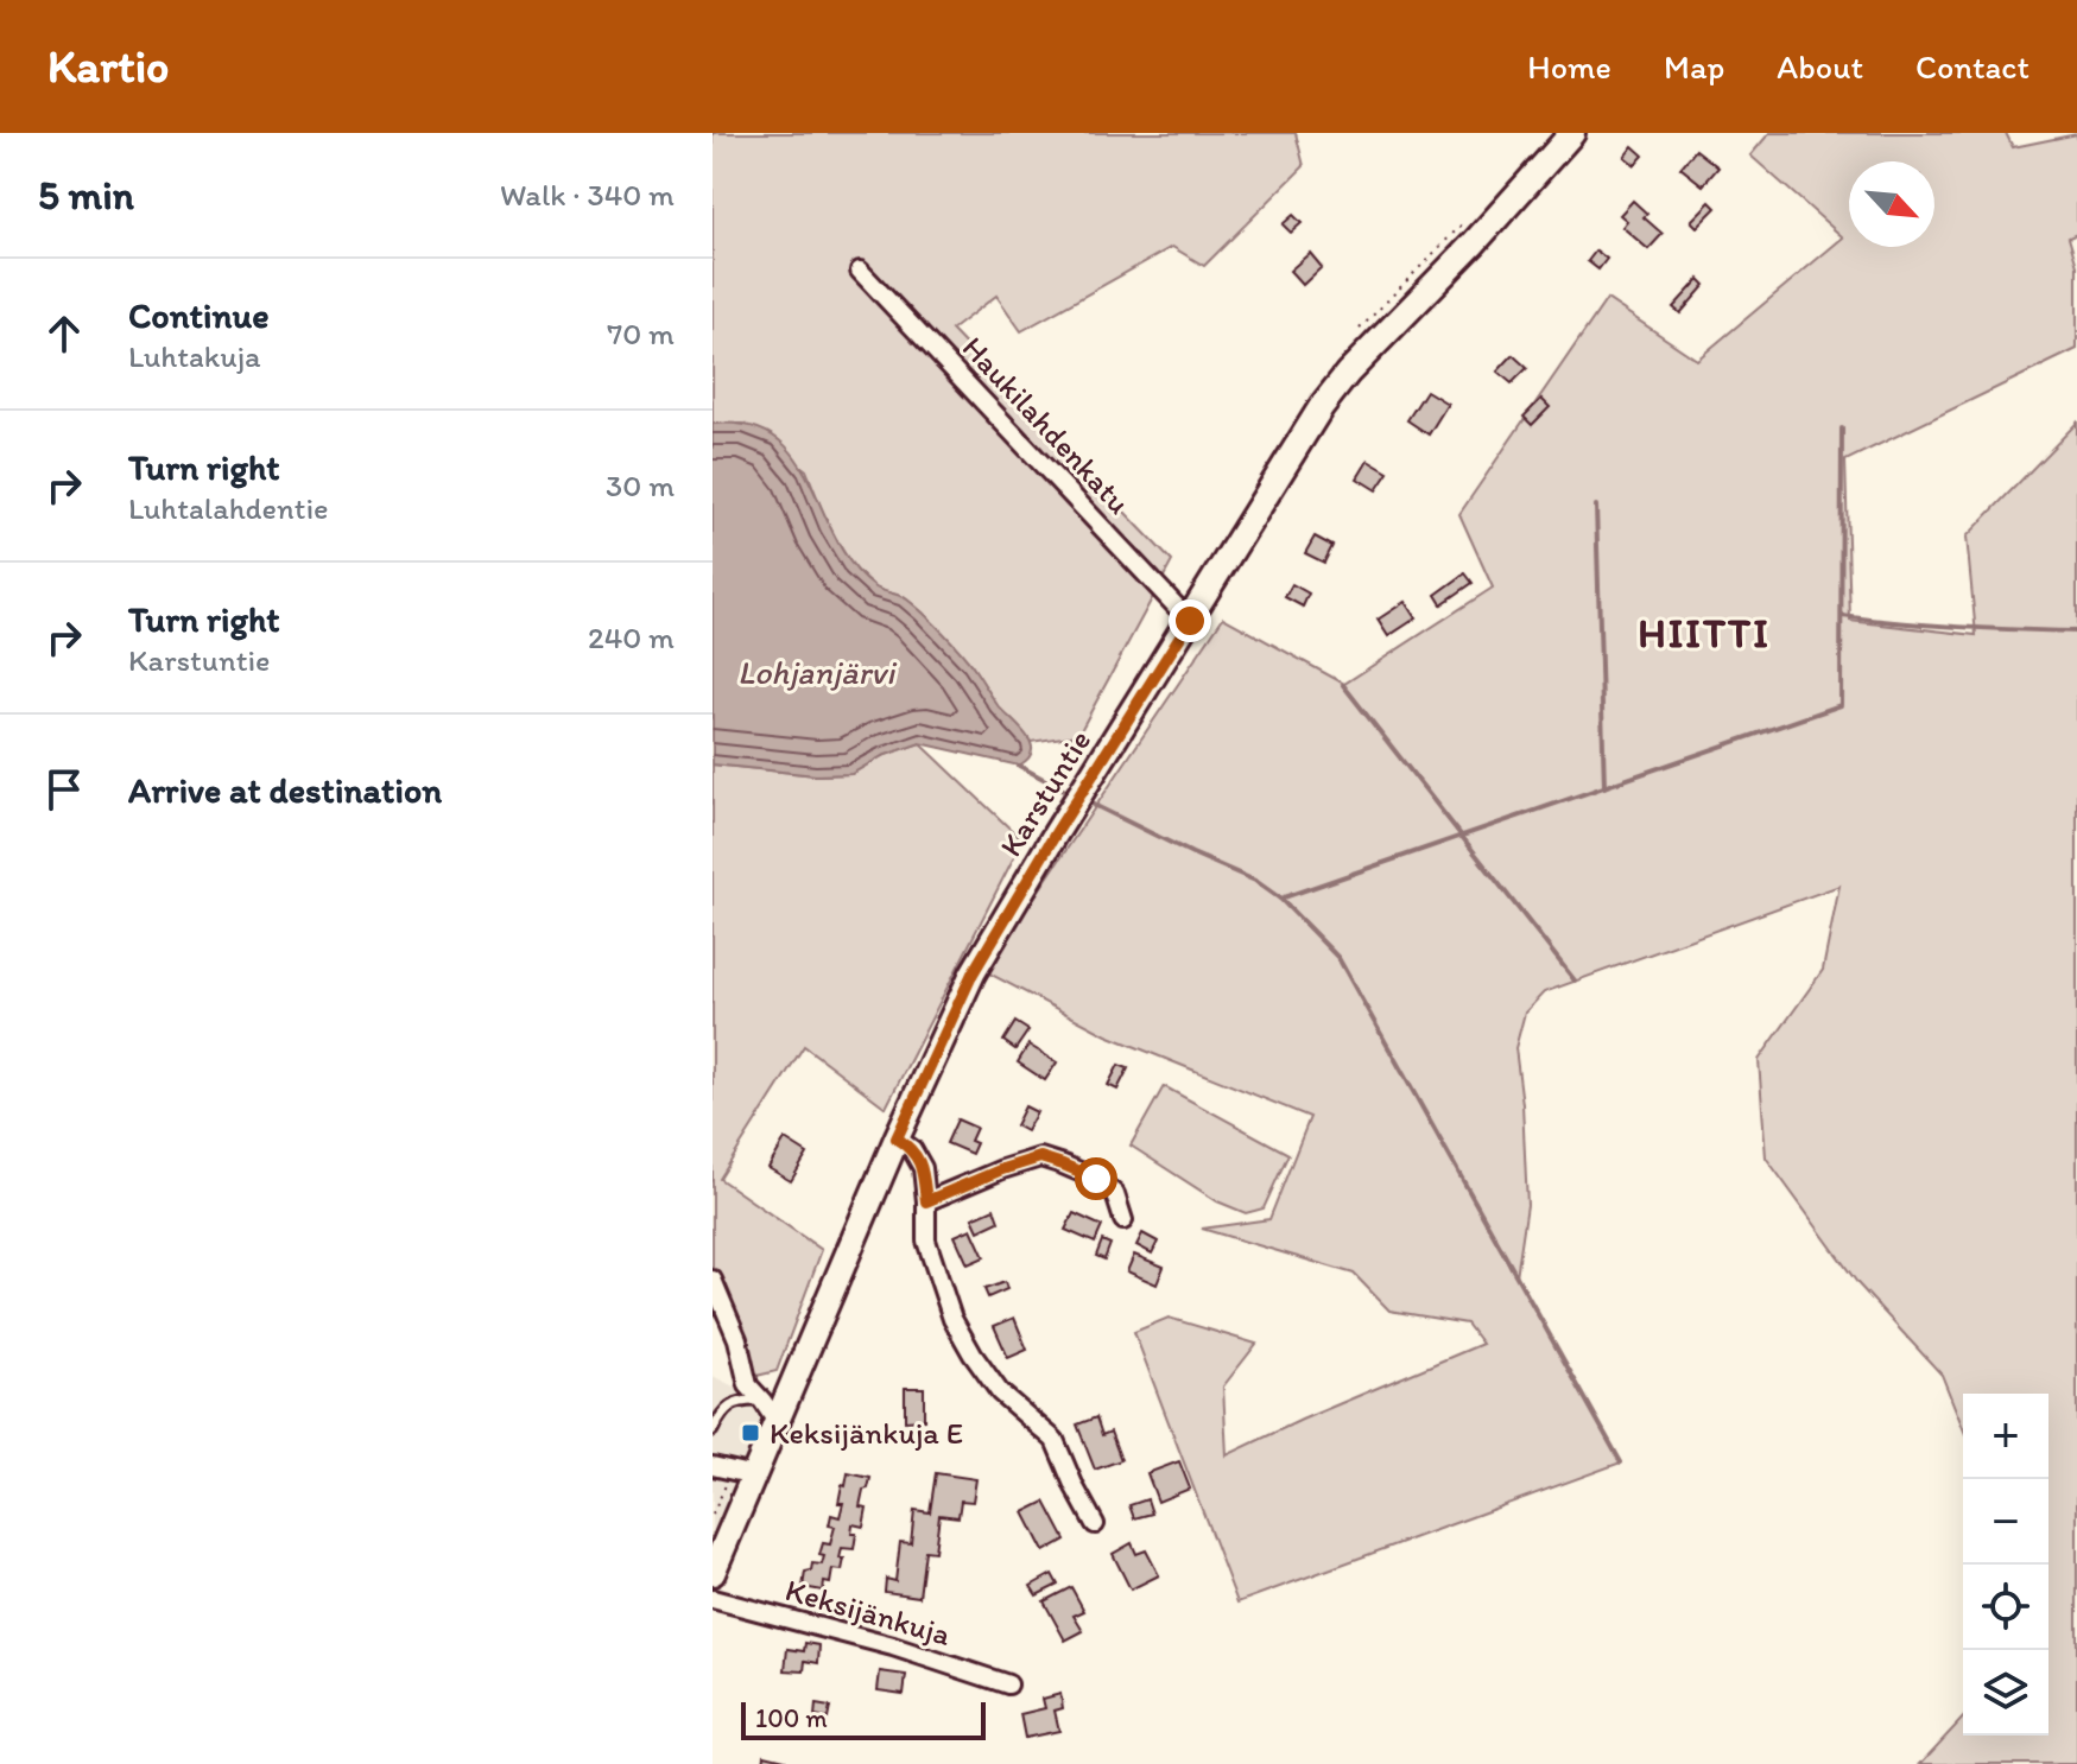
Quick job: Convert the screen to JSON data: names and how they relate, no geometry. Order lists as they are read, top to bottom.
{
  "streets": {
    "street": ["Haukilahdenkatu", "Karstuntie", "Keksijänkuja"]
  },
  "crossings": [
    ["Haukilahdenkatu", "Karstuntie"]
  ],
  "districts": ["HIITTI"],
  "water": ["Lohjanjärvi"],
  "places": {
    "transit": ["Keksijänkuja E"]
  },
  "scale_bar": "100 m",
  "north": "bottom right",
  "page": {
    "header": "Kartio",
    "nav": [
      "Home",
      "Map",
      "About",
      "Contact"
    ],
    "heading": ["5 min", "Walk · 340 m"],
    "list": [
      ["Continue", "Luhtakuja", "70 m"],
      ["Turn right", "Luhtalahdentie", "30 m"],
      ["Turn right", "Karstuntie", "240 m"],
      "Arrive at destination"
    ],
    "map_buttons": ["+", "−"],
    "scale": "100 m"
  }
}
